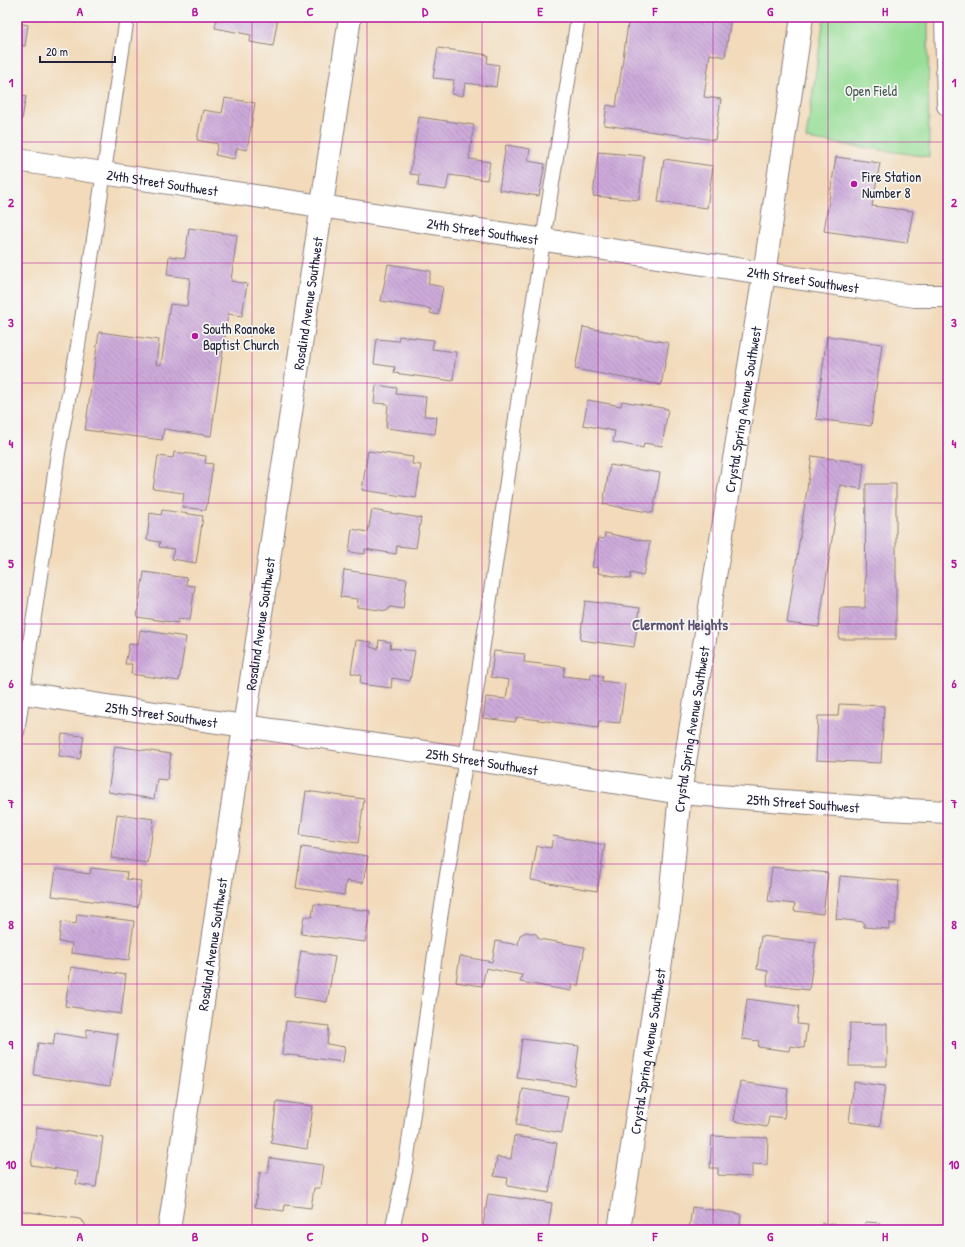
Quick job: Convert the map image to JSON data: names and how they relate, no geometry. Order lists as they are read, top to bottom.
{
  "streets": {
    "street": [
      "24th Street Southwest",
      "Rosalind Avenue Southwest",
      "Crystal Spring Avenue Southwest",
      "25th Street Southwest"
    ]
  },
  "crossings": [
    ["24th Street Southwest", "Rosalind Avenue Southwest"],
    ["24th Street Southwest", "Crystal Spring Avenue Southwest"],
    ["Rosalind Avenue Southwest", "25th Street Southwest"],
    ["Crystal Spring Avenue Southwest", "25th Street Southwest"]
  ],
  "districts": ["Clermont Heights"],
  "parks": ["Open Field"],
  "places": ["Fire Station Number 8", "South Roanoke Baptist Church"],
  "scale_bar": "20 m",
  "grid": {
    "columns": [
      "A",
      "B",
      "C",
      "D",
      "E",
      "F",
      "G",
      "H"
    ],
    "rows": [
      "1",
      "2",
      "3",
      "4",
      "5",
      "6",
      "7",
      "8",
      "9",
      "10"
    ]
  }
}
